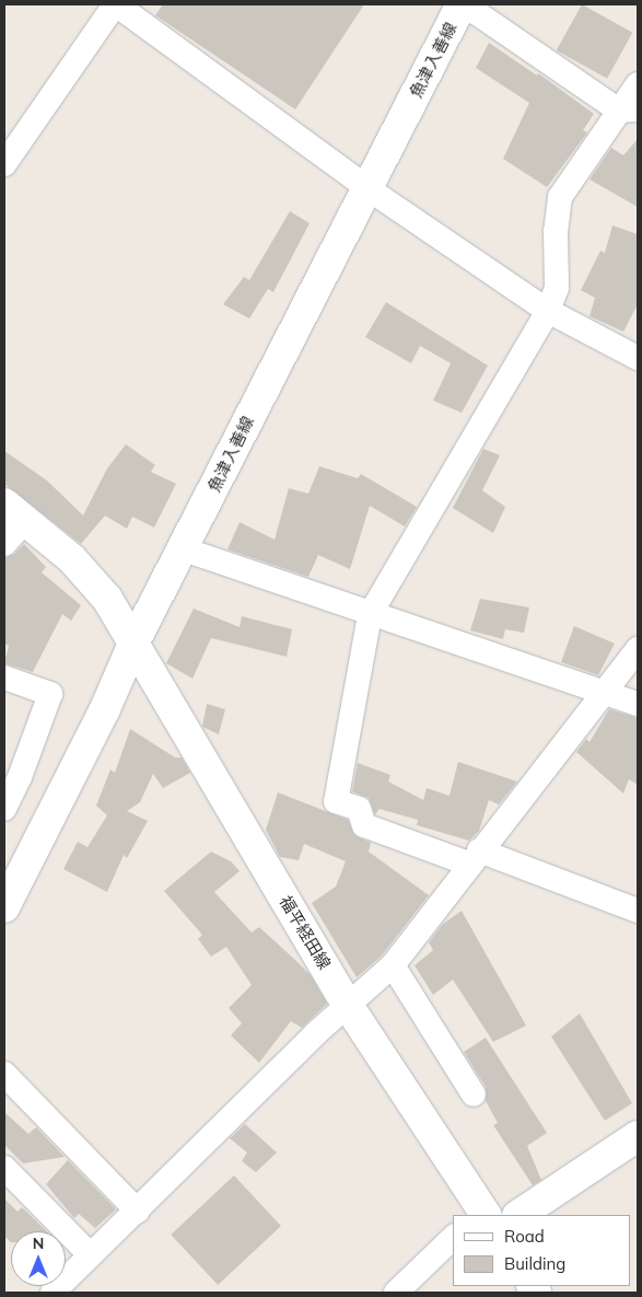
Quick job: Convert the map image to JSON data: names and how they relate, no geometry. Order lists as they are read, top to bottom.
{
  "streets": {
    "main road": ["魚津入善線", "福平経田線"]
  },
  "crossings": [
    ["魚津入善線", "福平経田線"]
  ],
  "legend": ["Road", "Building"],
  "north": "top"
}
